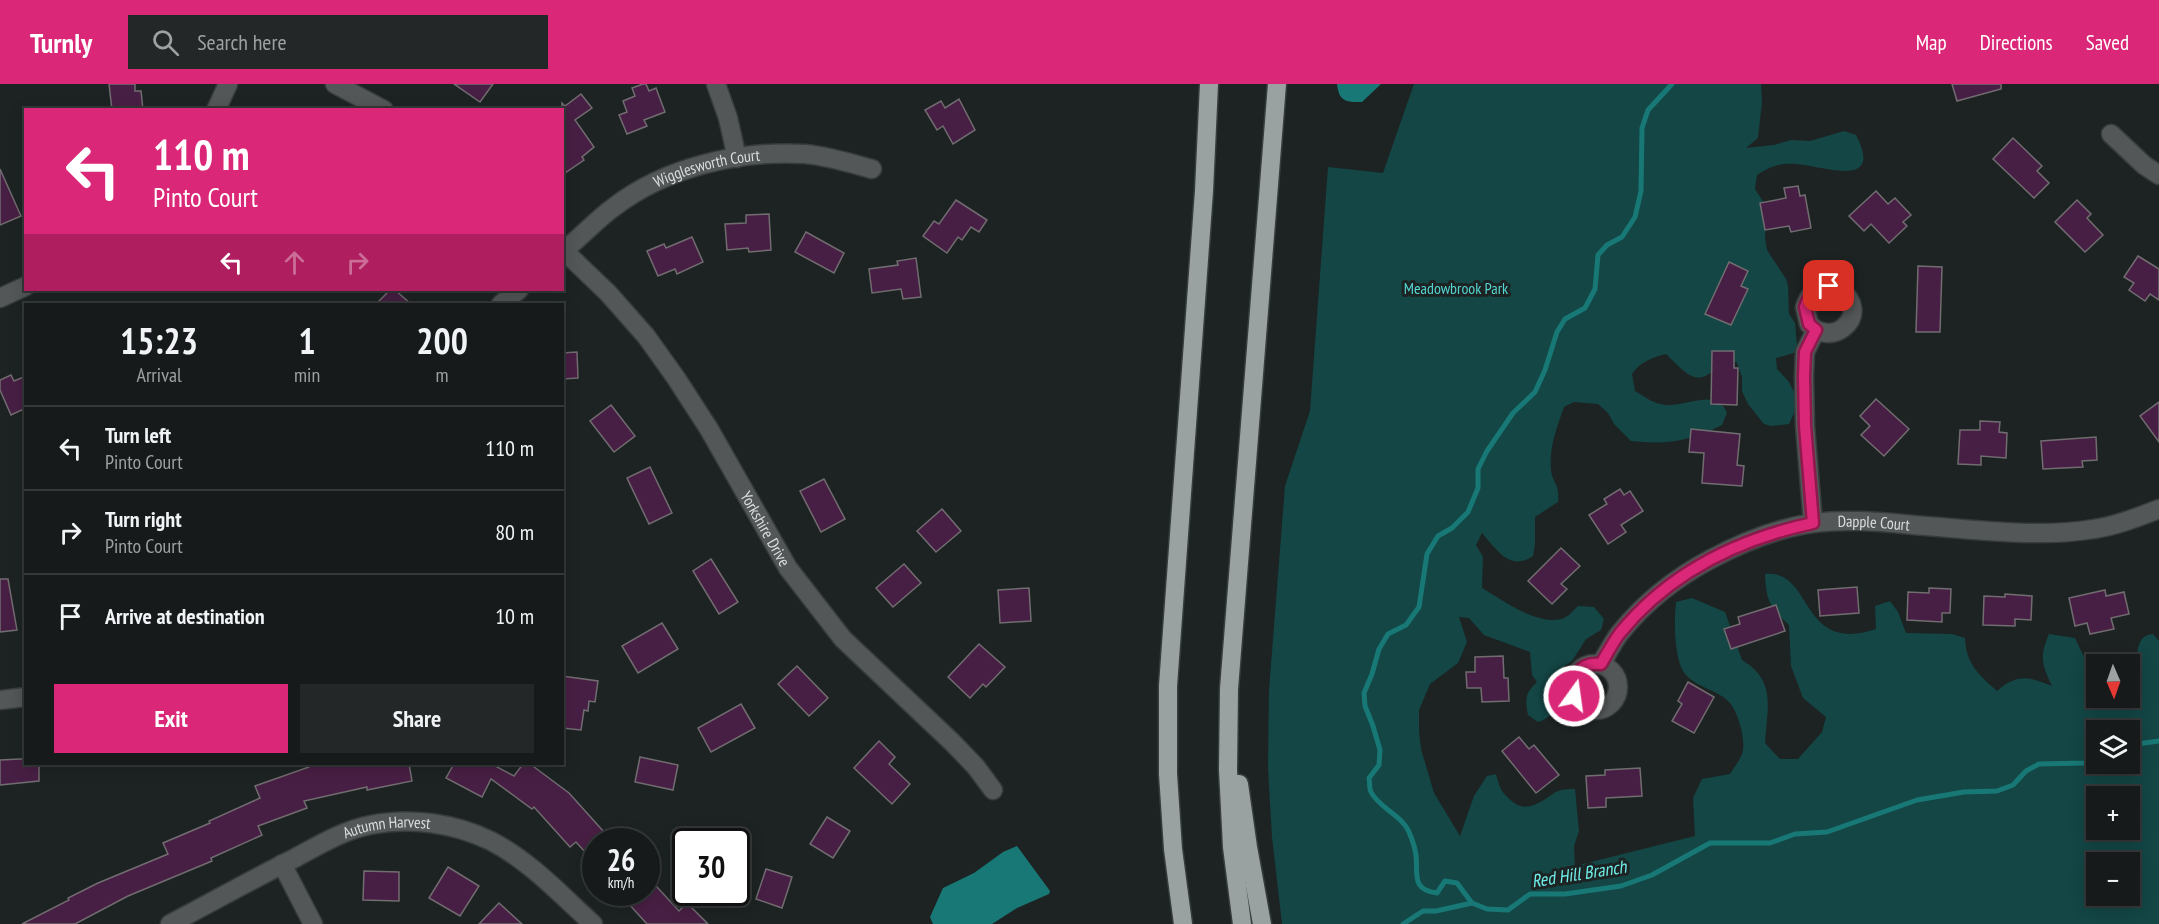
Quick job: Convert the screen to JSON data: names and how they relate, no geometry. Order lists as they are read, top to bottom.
{
  "streets": {
    "street": [
      "Wigglesworth Court",
      "Dapple Court",
      "Yorkshire Drive",
      "Autumn Harvest"
    ]
  },
  "water": ["Red Hill Branch"],
  "parks": ["Meadowbrook Park"],
  "north": "bottom",
  "page": {
    "header": "Turnly",
    "search": "Search here",
    "nav": ["Map", "Directions", "Saved"],
    "turn": ["110 m", "Pinto Court"],
    "eta": [
      "15:23",
      "Arrival",
      "1",
      "min",
      "200",
      "m"
    ],
    "list": [
      {
        "name": "Turn left",
        "note": "Pinto Court",
        "value": "110 m"
      },
      {
        "name": "Turn right",
        "note": "Pinto Court",
        "value": "80 m"
      },
      {
        "name": "Arrive at destination",
        "value": "10 m"
      }
    ],
    "map_buttons": ["+", "−"],
    "buttons": ["Exit", "Share"],
    "speed": "26 km/h",
    "limit": "30"
  }
}
